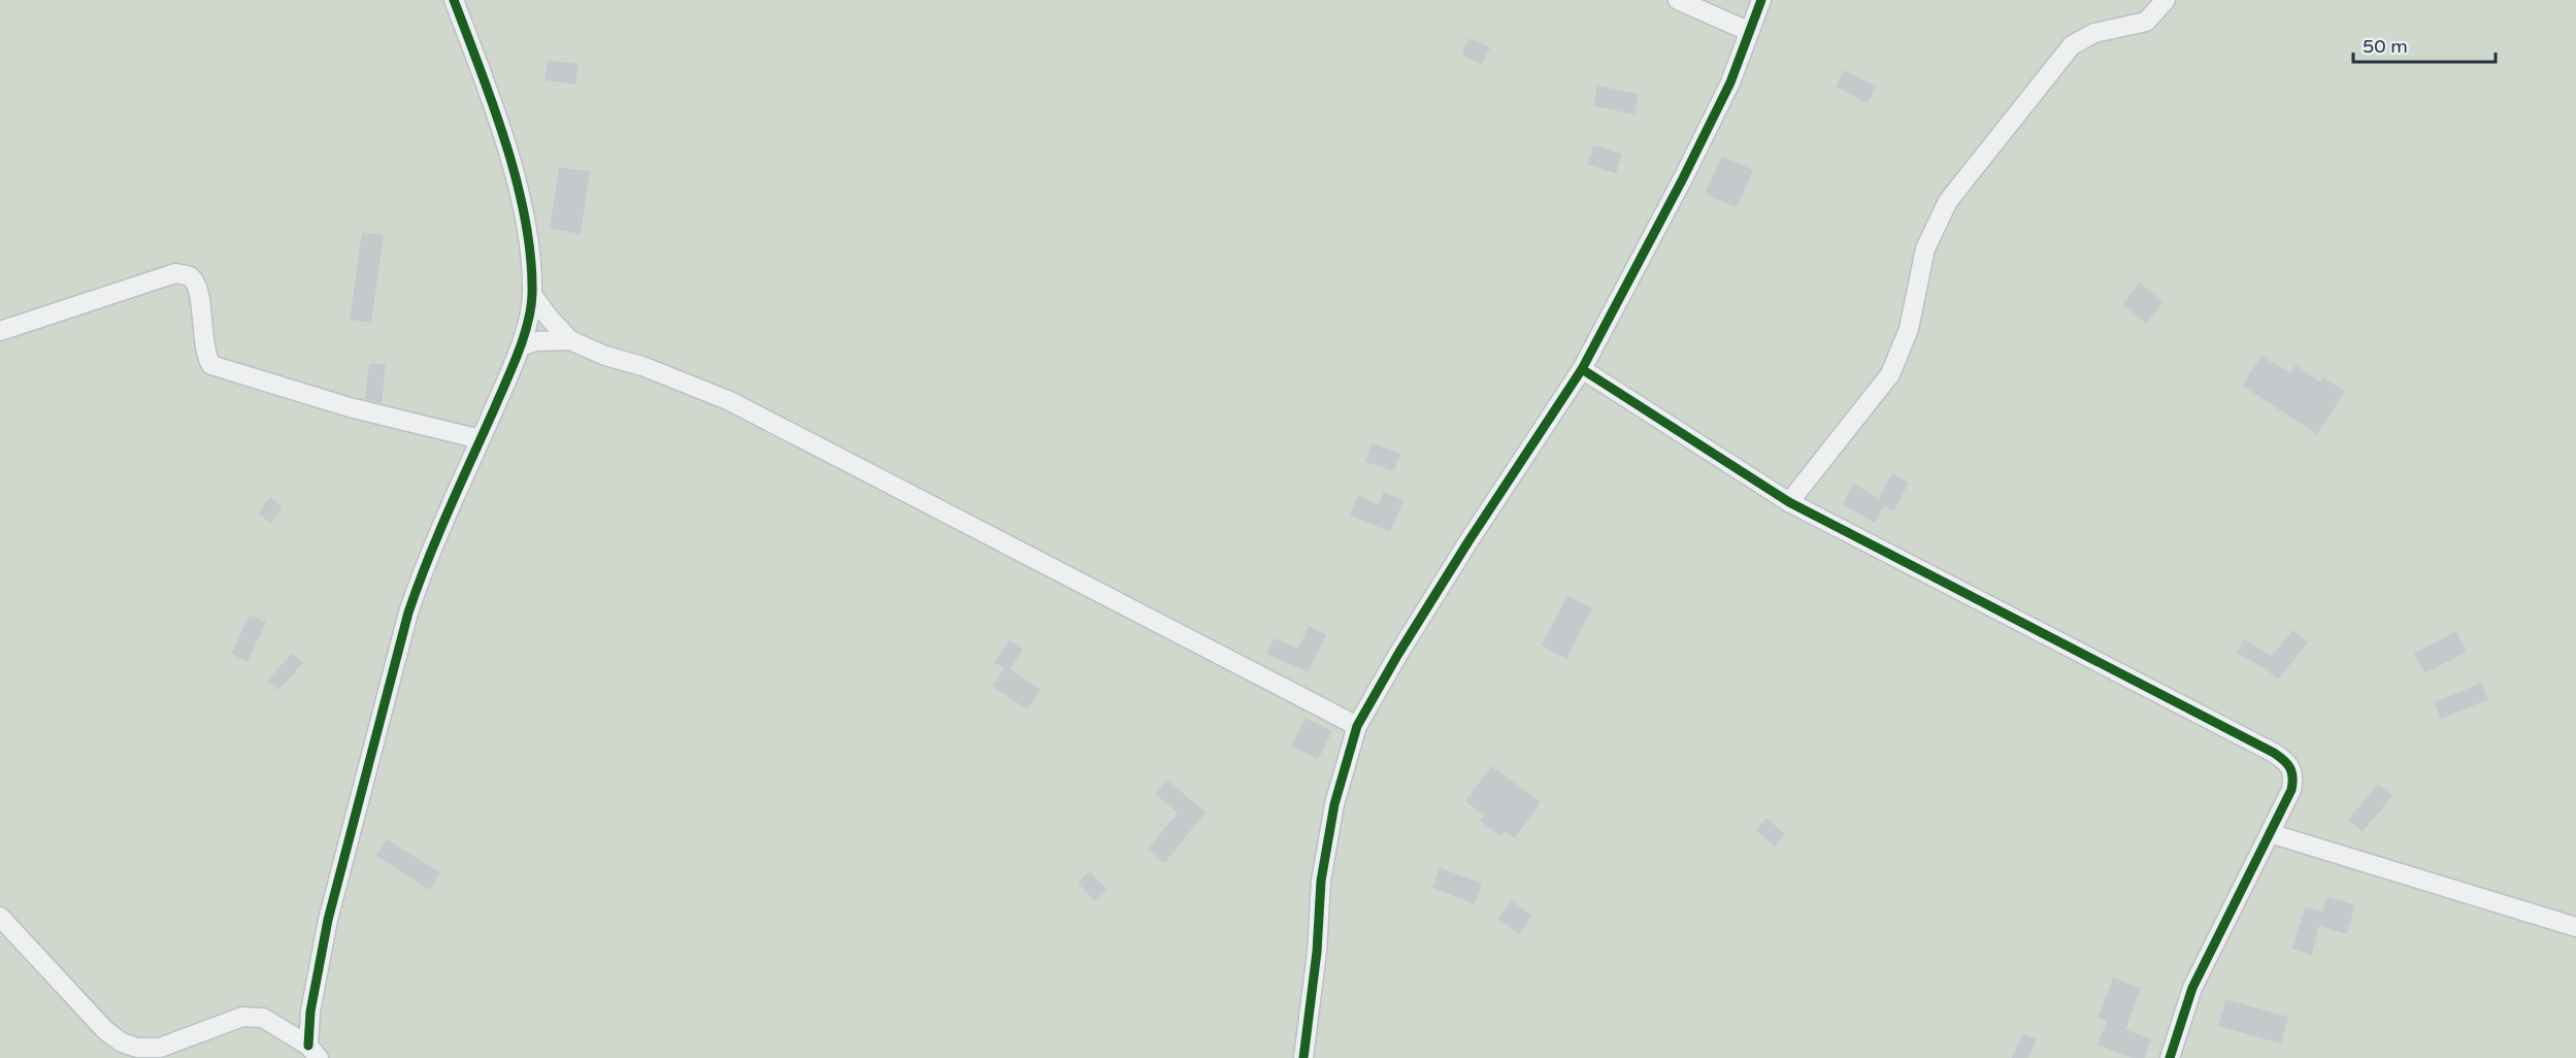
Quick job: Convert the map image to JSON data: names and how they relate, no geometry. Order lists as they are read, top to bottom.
{
  "scale_bar": "50 m"
}
